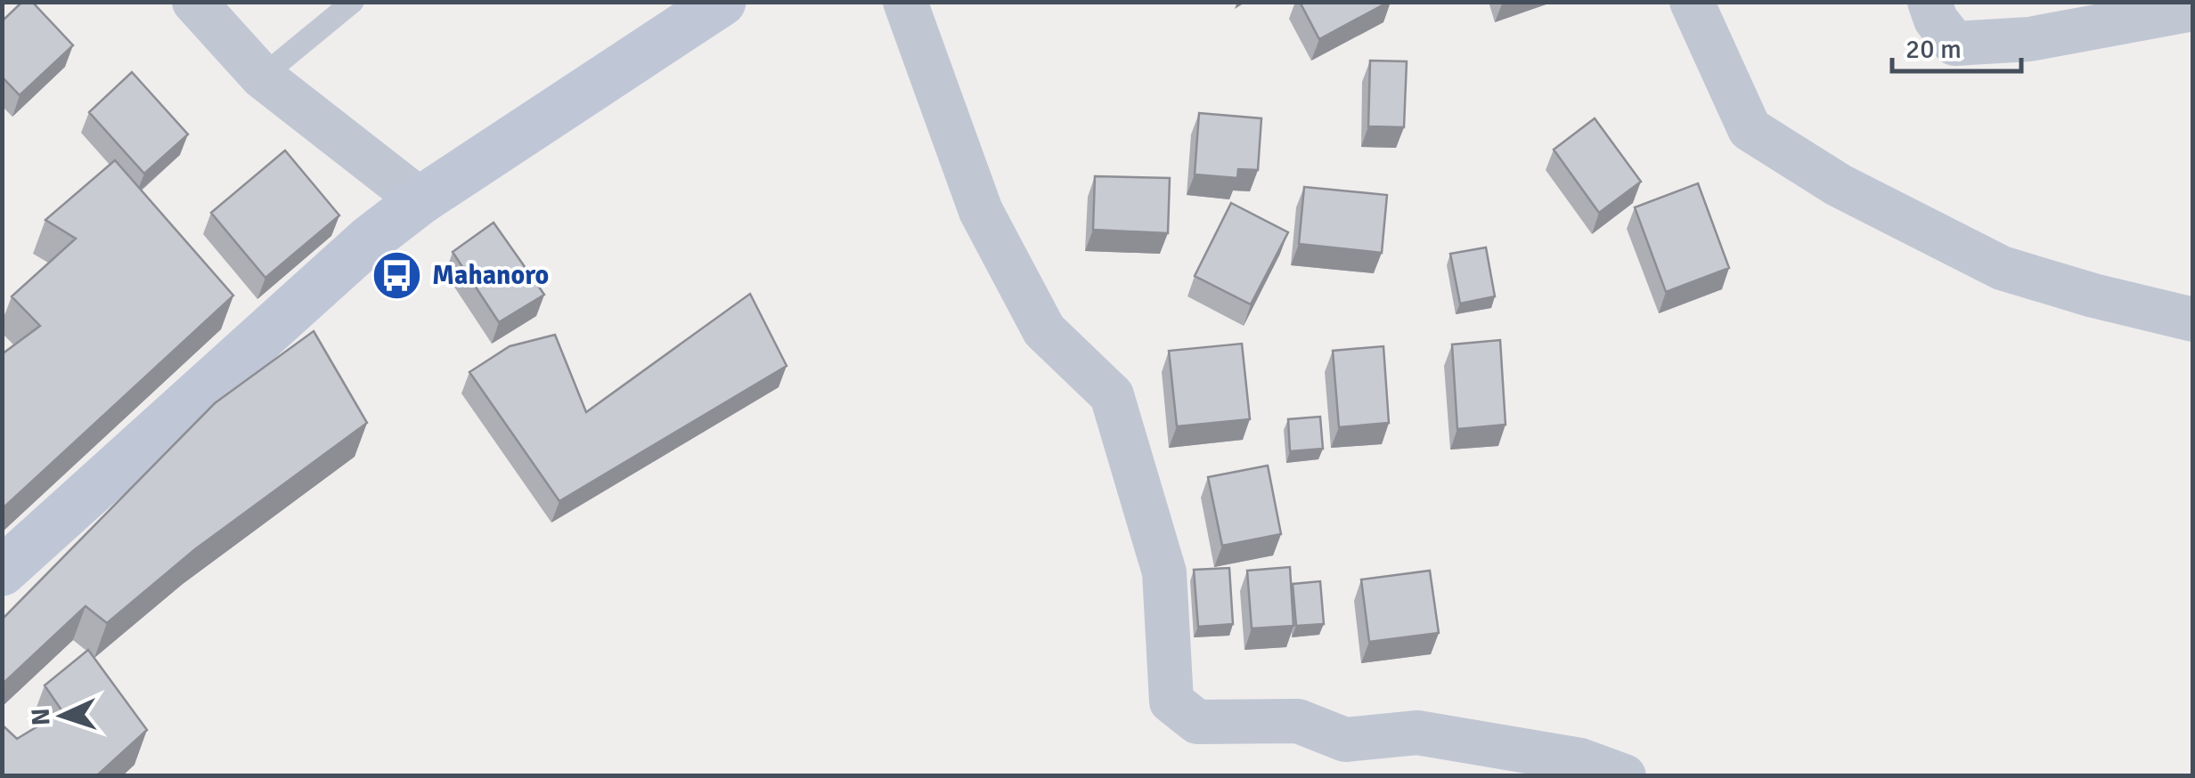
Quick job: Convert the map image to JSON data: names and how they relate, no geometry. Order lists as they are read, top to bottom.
{
  "places": {
    "bus stop": ["Mahanoro"]
  },
  "scale_bar": "20 m",
  "north": "left"
}
